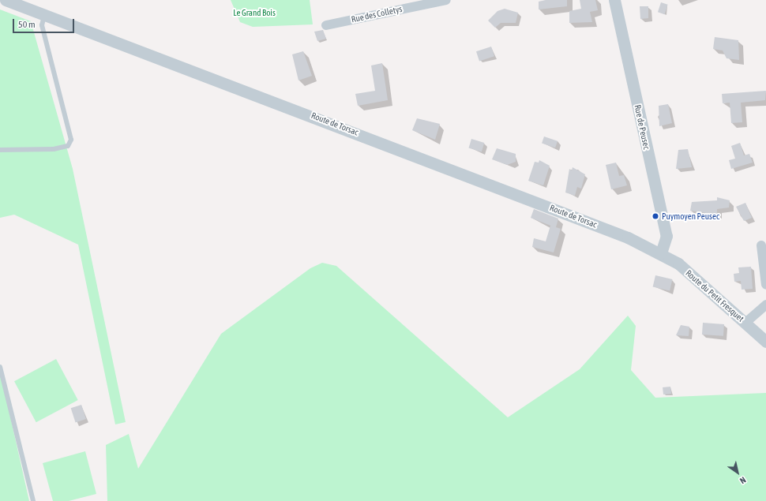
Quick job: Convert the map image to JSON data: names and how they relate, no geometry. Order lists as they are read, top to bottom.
{
  "streets": {
    "street": [
      "Rue des Colletys",
      "Route de Torsac",
      "Rue de Peusec",
      "Route du Petit Fresquet"
    ]
  },
  "crossings": [
    ["Route de Torsac", "Rue de Peusec"],
    ["Route de Torsac", "Route du Petit Fresquet"],
    ["Rue de Peusec", "Route du Petit Fresquet"]
  ],
  "parks": ["Le Grand Bois"],
  "places": ["Puymoyen Peusec"],
  "scale_bar": "50 m",
  "north": "bottom right"
}
